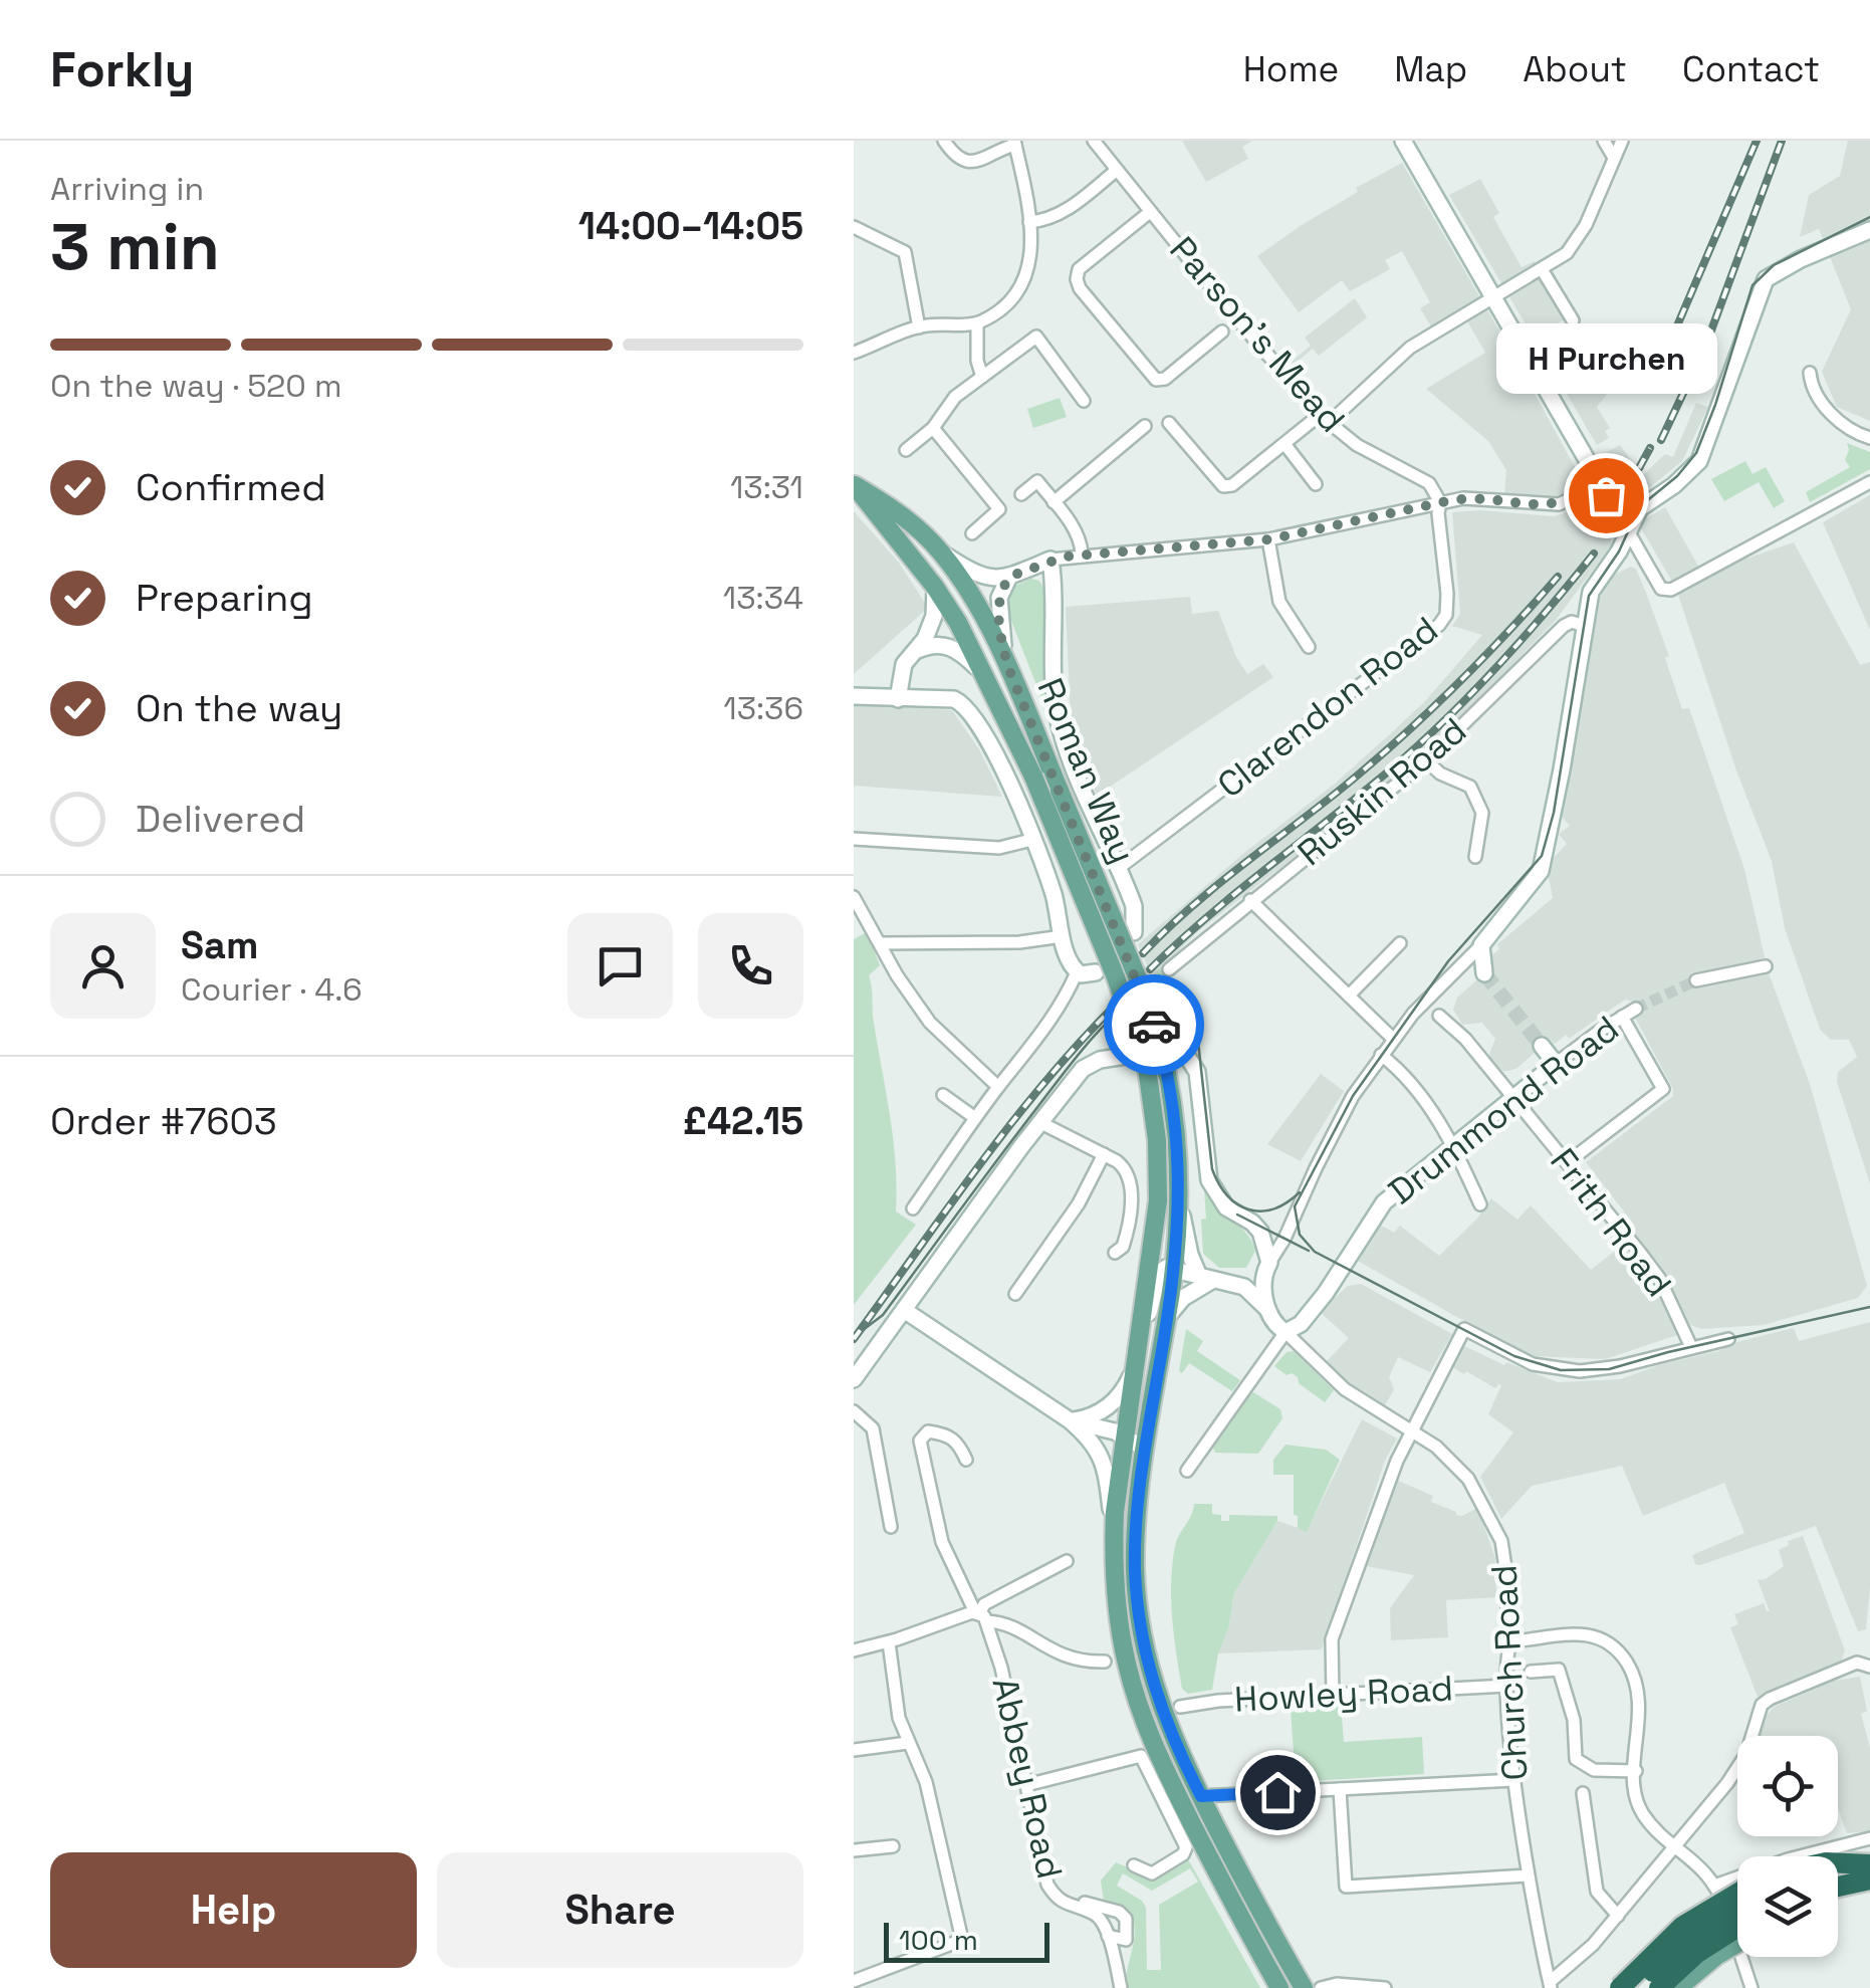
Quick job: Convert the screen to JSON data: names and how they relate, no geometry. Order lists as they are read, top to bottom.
{
  "streets": {
    "main road": ["Roman Way"],
    "street": [
      "Parson's Mead",
      "Clarendon Road",
      "Ruskin Road",
      "Drummond Road",
      "Frith Road",
      "Church Road",
      "Howley Road",
      "Abbey Road"
    ]
  },
  "crossings": [
    ["Parson's Mead", "Clarendon Road"],
    ["Drummond Road", "Frith Road"],
    ["Drummond Road", "Church Road"],
    ["Church Road", "Howley Road"]
  ],
  "places": ["H Purchen"],
  "scale_bar": "100 m",
  "page": {
    "header": "Forkly",
    "nav": [
      "Home",
      "Map",
      "About",
      "Contact"
    ],
    "heading": ["3 min", "Arriving in", "14:00–14:05"],
    "panel": [
      "Sam",
      "Courier · 4.6",
      "Order #7603",
      "£42.15"
    ],
    "bar": "On the way · 520 m",
    "bubble": "H Purchen",
    "list": [
      ["Confirmed", "13:31"],
      ["Preparing", "13:34"],
      ["On the way", "13:36"],
      "Delivered"
    ],
    "buttons": ["Help", "Share"],
    "scale": "100 m"
  }
}
